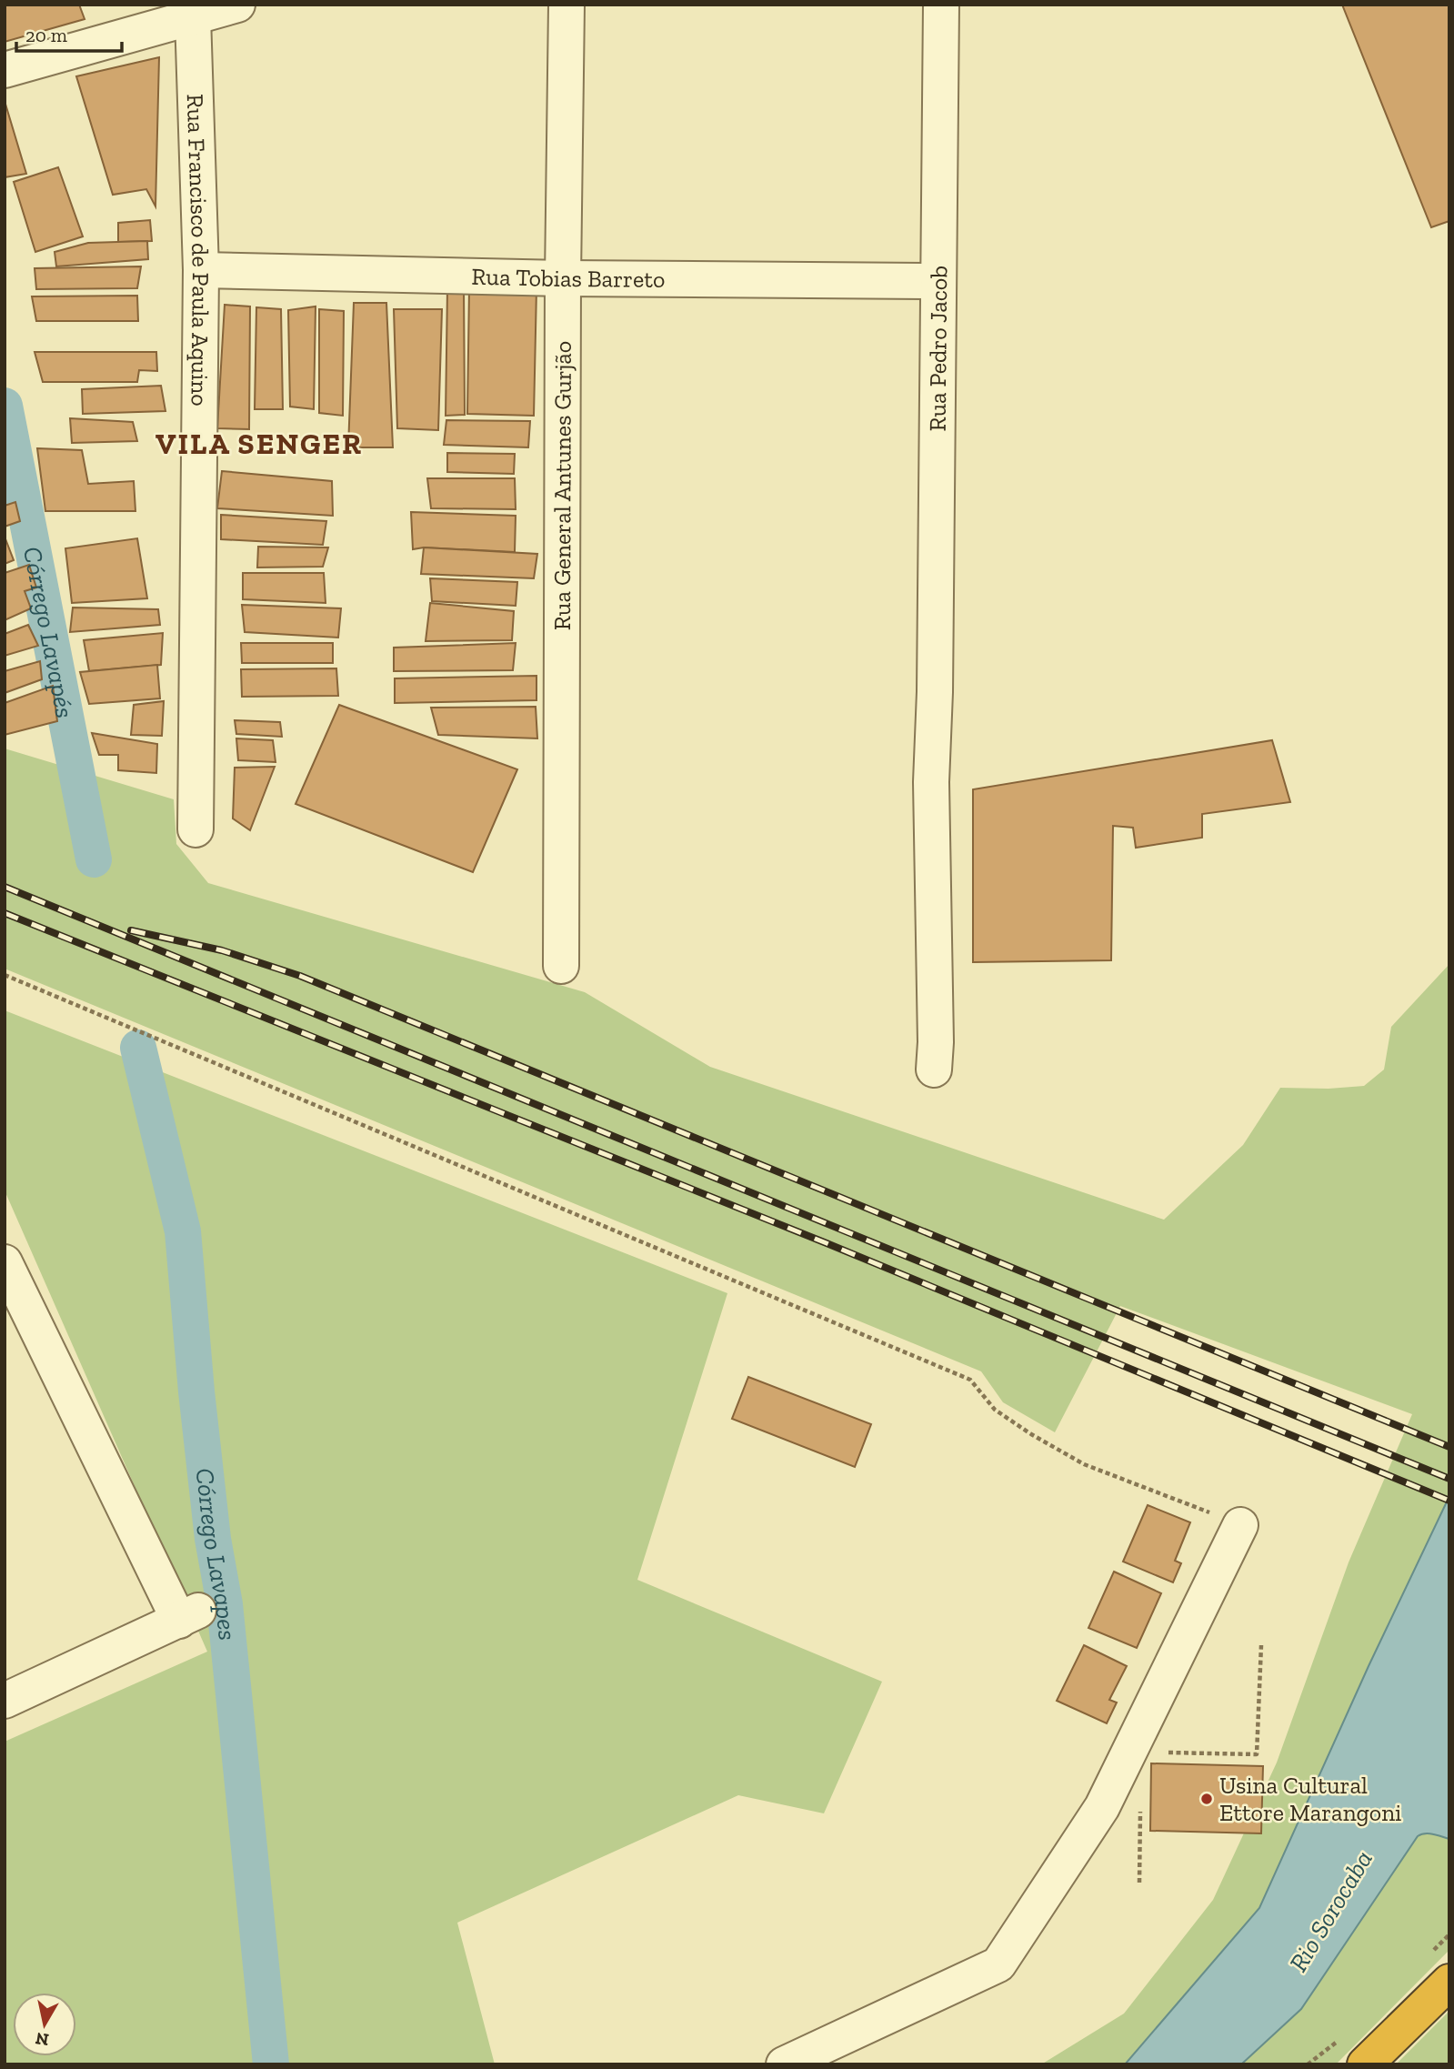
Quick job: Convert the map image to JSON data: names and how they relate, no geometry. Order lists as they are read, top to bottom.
{
  "streets": {
    "street": [
      "Rua Francisco de Paula Aquino",
      "Rua Tobias Barreto",
      "Rua Pedro Jacob",
      "Rua General Antunes Gurjão"
    ]
  },
  "crossings": [
    ["Rua Francisco de Paula Aquino", "Rua Tobias Barreto"],
    ["Rua Tobias Barreto", "Rua Pedro Jacob"],
    ["Rua Tobias Barreto", "Rua General Antunes Gurjão"]
  ],
  "districts": ["VILA SENGER"],
  "water": ["Córrego Lavapés", "Córrego Lavapes", "Rio Sorocaba"],
  "places": ["Usina Cultural Ettore Marangoni"],
  "scale_bar": "20 m",
  "north": "bottom"
}
